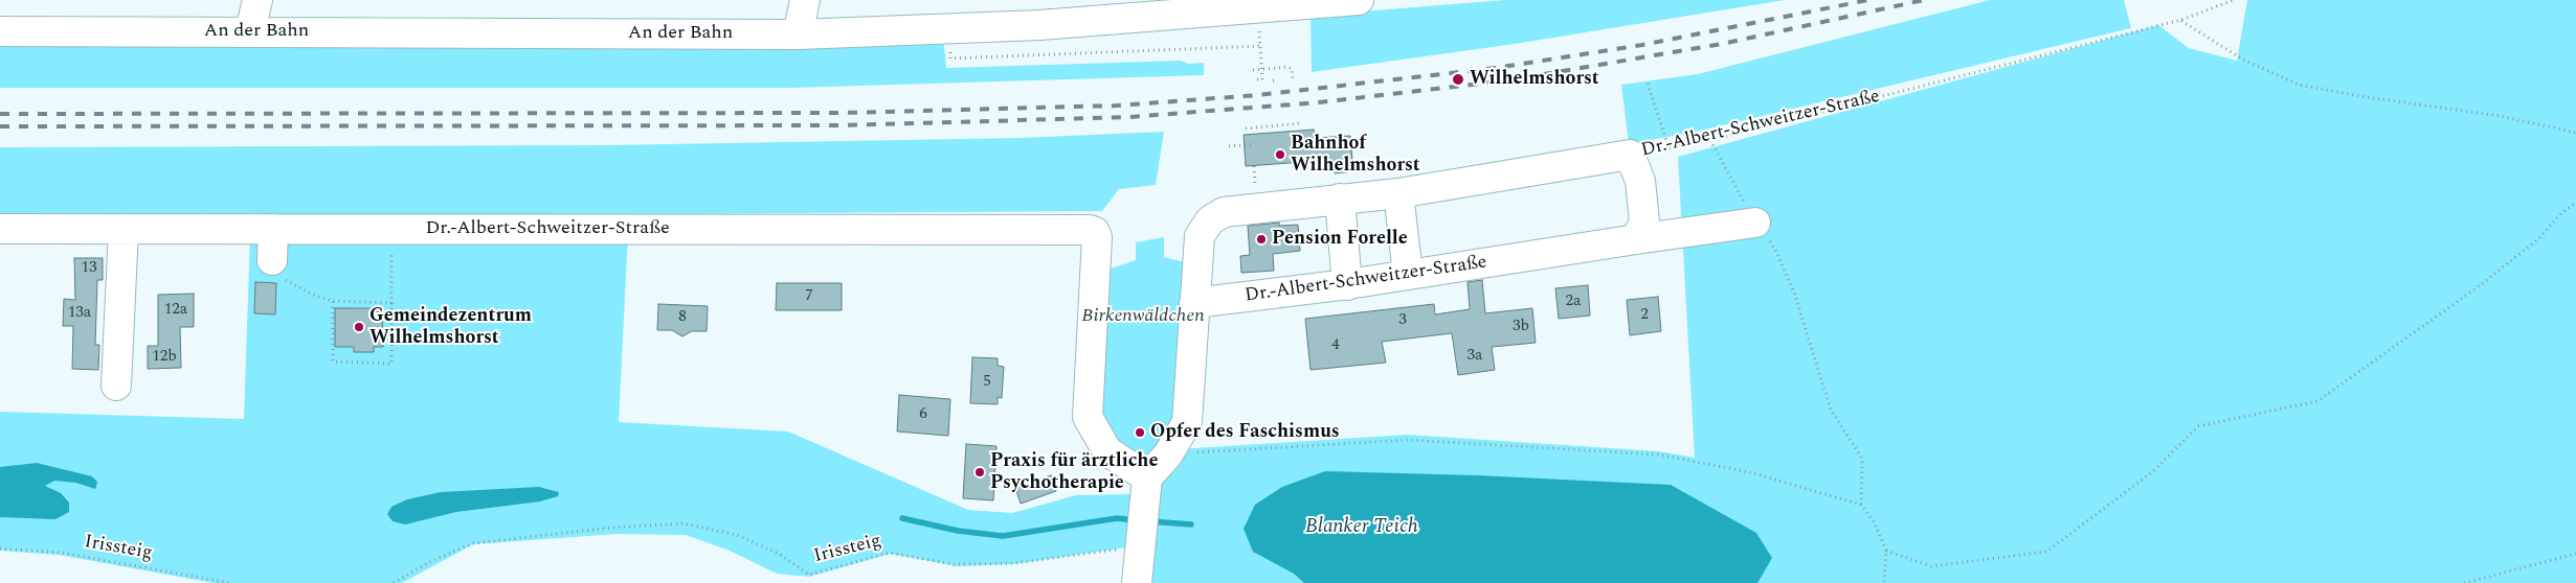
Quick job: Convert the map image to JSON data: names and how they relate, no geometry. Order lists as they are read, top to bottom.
{
  "streets": {
    "street": ["An der Bahn", "Dr.-Albert-Schweitzer-Straße"],
    "path": ["Irissteig"]
  },
  "water": ["Blanker Teich"],
  "parks": ["Birkenwäldchen"],
  "places": [
    "Wilhelmshorst",
    "Bahnhof Wilhelmshorst",
    "Pension Forelle",
    "Gemeindezentrum Wilhelmshorst",
    "Opfer des Faschismus",
    "Praxis für ärztliche Psychotherapie"
  ],
  "house_numbers": [
    "13",
    "7",
    "2a",
    "12a",
    "13a",
    "2",
    "8",
    "3",
    "3b",
    "4",
    "3a",
    "12b",
    "5",
    "6"
  ]
}
